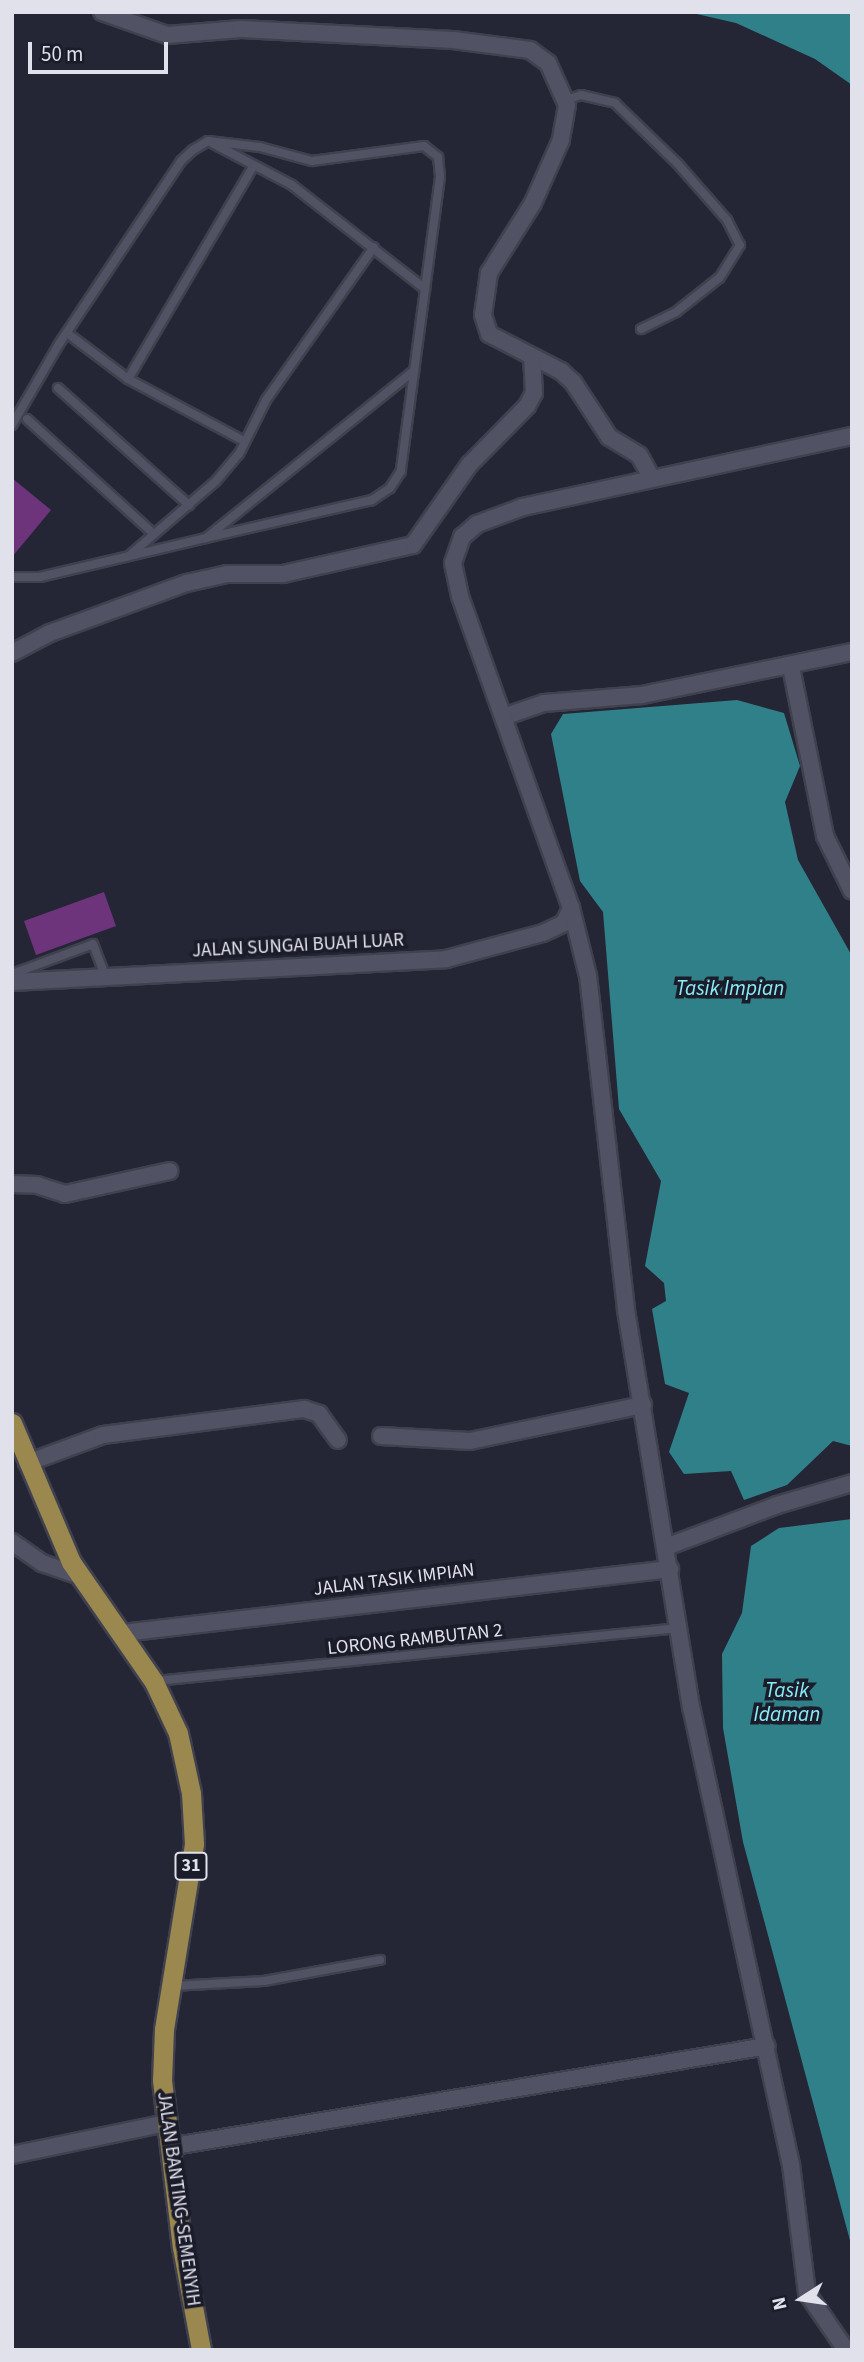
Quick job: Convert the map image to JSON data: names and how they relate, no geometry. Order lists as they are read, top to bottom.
{
  "streets": {
    "main road": ["31", "JALAN BANTING-SEMENYIH"],
    "street": ["JALAN SUNGAI BUAH LUAR", "JALAN TASIK IMPIAN"],
    "lane": ["LORONG RAMBUTAN 2"]
  },
  "crossings": [
    ["JALAN TASIK IMPIAN", "JALAN BANTING-SEMENYIH"],
    ["LORONG RAMBUTAN 2", "JALAN BANTING-SEMENYIH"]
  ],
  "water": ["Tasik Impian", "Tasik Idaman"],
  "scale_bar": "50 m",
  "north": "left"
}
